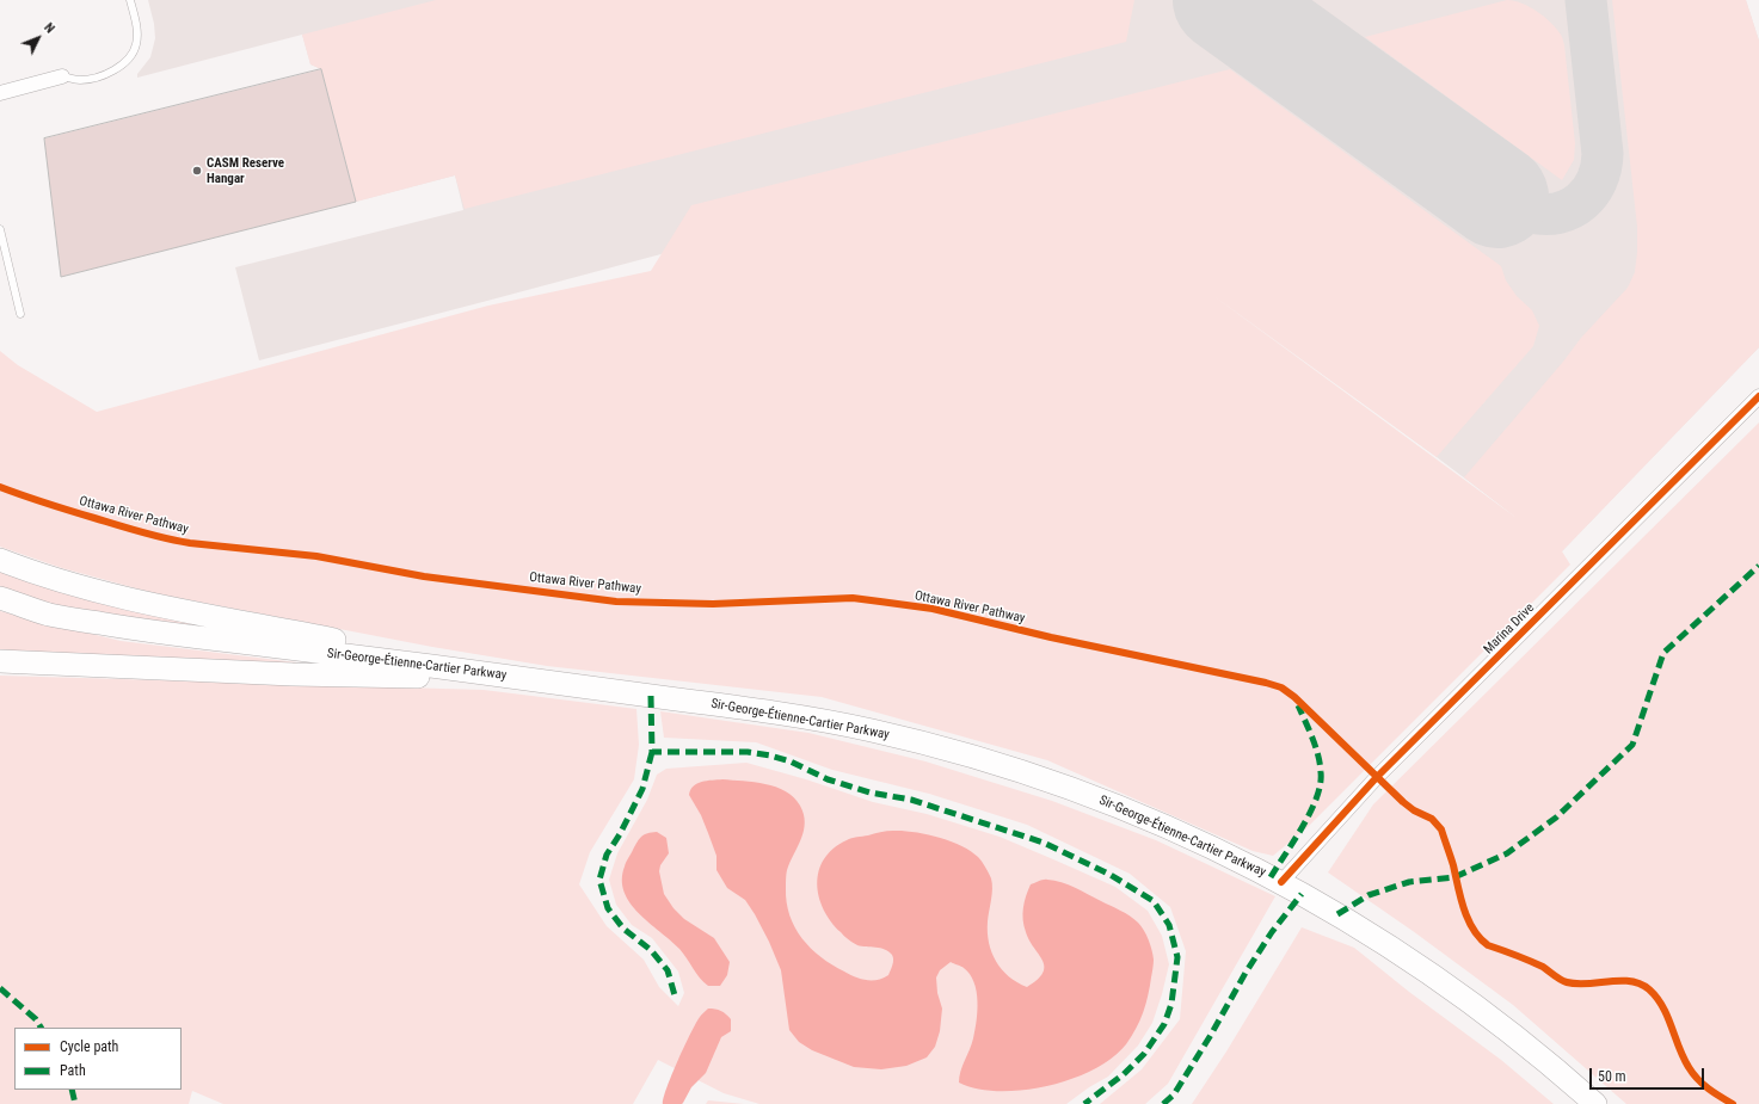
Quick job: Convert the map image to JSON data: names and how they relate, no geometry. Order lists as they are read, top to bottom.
{
  "streets": {
    "main road": ["Sir-George-Étienne-Cartier Parkway"],
    "street": ["Marina Drive"],
    "cycle path": ["Ottawa River Pathway"]
  },
  "crossings": [
    ["Marina Drive", "Sir-George-Étienne-Cartier Parkway"]
  ],
  "places": ["CASM Reserve Hangar"],
  "legend": ["Cycle path", "Path"],
  "scale_bar": "50 m",
  "north": "top right"
}
